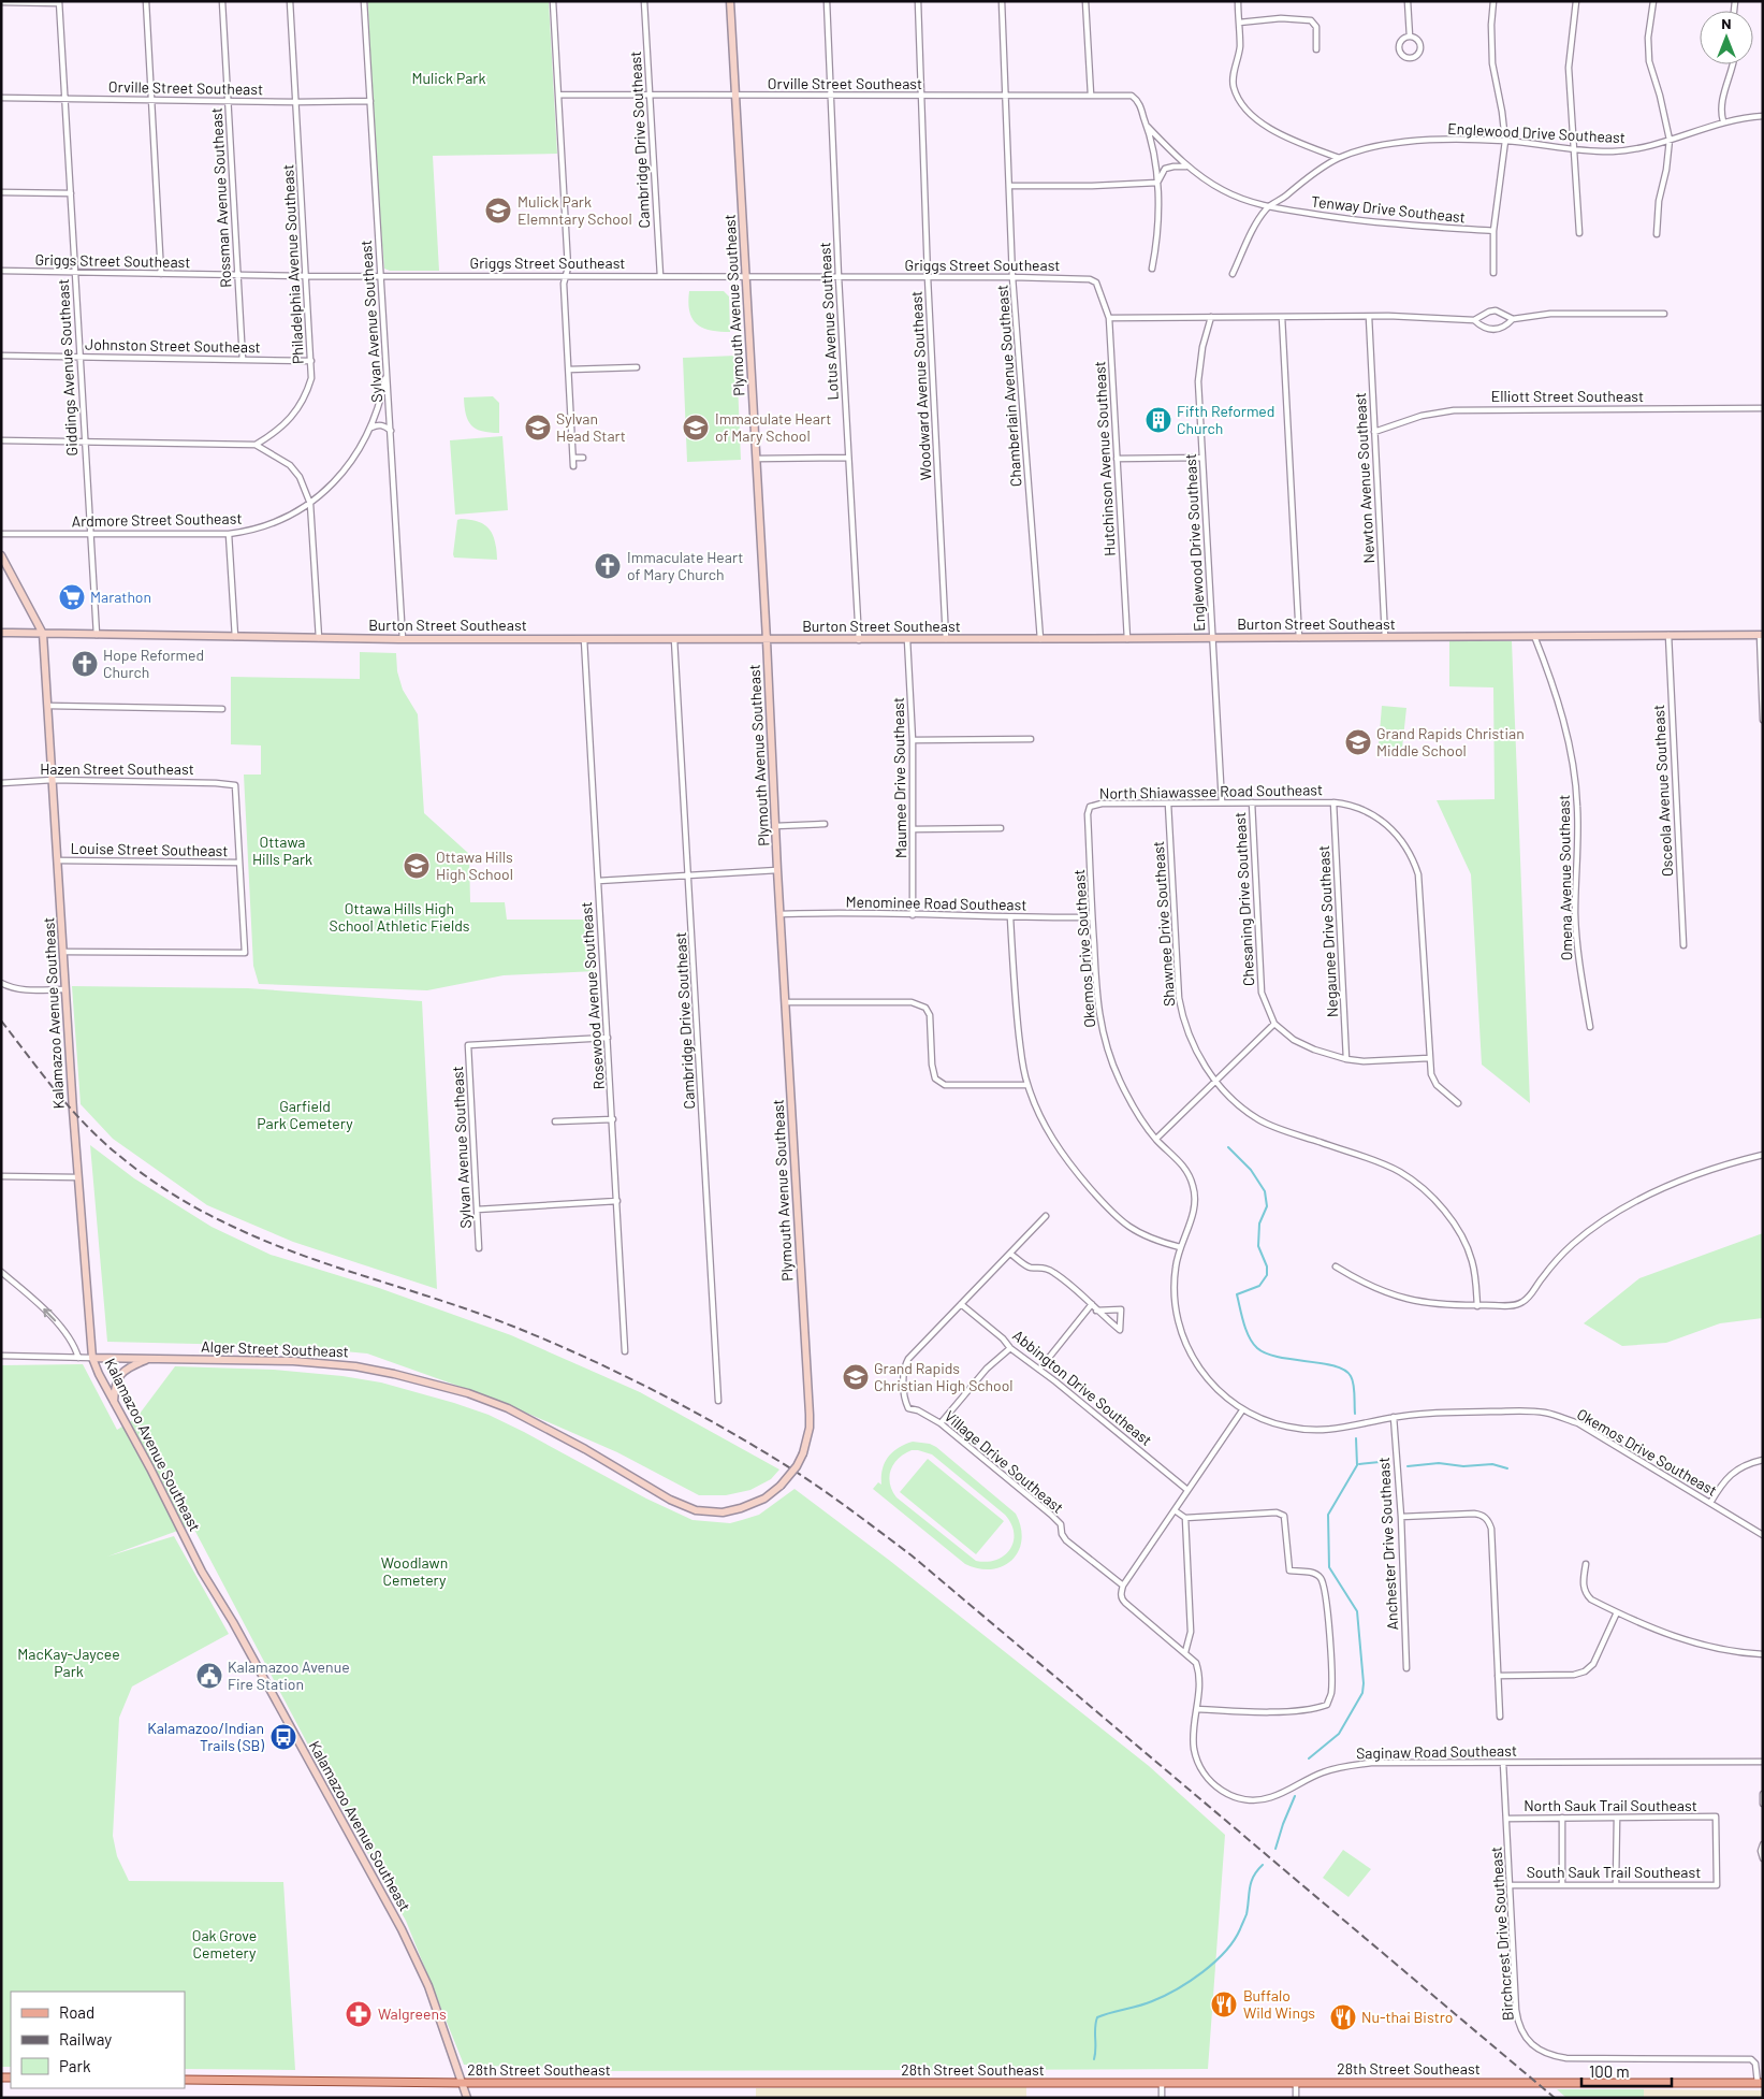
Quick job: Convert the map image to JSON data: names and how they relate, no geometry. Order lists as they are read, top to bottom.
{
  "streets": {
    "main road": [
      "Plymouth Avenue Southeast",
      "Burton Street Southeast",
      "Kalamazoo Avenue Southeast",
      "Alger Street Southeast",
      "28th Street Southeast"
    ],
    "street": [
      "Orville Street Southeast",
      "Englewood Drive Southeast",
      "Cambridge Drive Southeast",
      "Rossman Avenue Southeast",
      "Tenway Drive Southeast",
      "Griggs Street Southeast",
      "Philadelphia Avenue Southeast",
      "Sylvan Avenue Southeast",
      "Lotus Avenue Southeast",
      "Johnston Street Southeast",
      "Giddings Avenue Southeast",
      "Woodward Avenue Southeast",
      "Chamberlain Avenue Southeast",
      "Elliott Street Southeast",
      "Hutchinson Avenue Southeast",
      "Newton Avenue Southeast",
      "Ardmore Street Southeast",
      "Hazen Street Southeast",
      "Maumee Drive Southeast",
      "Osceola Avenue Southeast",
      "North Shiawassee Road Southeast",
      "Louise Street Southeast",
      "Omena Avenue Southeast",
      "Chesaning Drive Southeast",
      "Menominee Road Southeast",
      "Shawnee Drive Southeast",
      "Negaunee Drive Southeast",
      "Okemos Drive Southeast",
      "Rosewood Avenue Southeast",
      "Abbington Drive Southeast",
      "Village Drive Southeast",
      "Anchester Drive Southeast",
      "Saginaw Road Southeast",
      "North Sauk Trail Southeast",
      "South Sauk Trail Southeast",
      "Birchcrest Drive Southeast"
    ]
  },
  "crossings": [
    ["Orville Street Southeast", "Cambridge Drive Southeast"],
    ["Orville Street Southeast", "Rossman Avenue Southeast"],
    ["Orville Street Southeast", "Tenway Drive Southeast"],
    ["Orville Street Southeast", "Philadelphia Avenue Southeast"],
    ["Orville Street Southeast", "Plymouth Avenue Southeast"],
    ["Orville Street Southeast", "Sylvan Avenue Southeast"],
    ["Orville Street Southeast", "Lotus Avenue Southeast"],
    ["Orville Street Southeast", "Giddings Avenue Southeast"],
    ["Orville Street Southeast", "Woodward Avenue Southeast"],
    ["Orville Street Southeast", "Chamberlain Avenue Southeast"],
    ["Englewood Drive Southeast", "Tenway Drive Southeast"],
    ["Englewood Drive Southeast", "Burton Street Southeast"],
    ["Englewood Drive Southeast", "Chesaning Drive Southeast"],
    ["Cambridge Drive Southeast", "Griggs Street Southeast"],
    ["Cambridge Drive Southeast", "Burton Street Southeast"],
    ["Rossman Avenue Southeast", "Griggs Street Southeast"],
    ["Rossman Avenue Southeast", "Johnston Street Southeast"],
    ["Griggs Street Southeast", "Philadelphia Avenue Southeast"],
    ["Griggs Street Southeast", "Plymouth Avenue Southeast"],
    ["Griggs Street Southeast", "Sylvan Avenue Southeast"],
    ["Griggs Street Southeast", "Lotus Avenue Southeast"],
    ["Griggs Street Southeast", "Giddings Avenue Southeast"],
    ["Griggs Street Southeast", "Woodward Avenue Southeast"],
    ["Griggs Street Southeast", "Chamberlain Avenue Southeast"],
    ["Griggs Street Southeast", "Hutchinson Avenue Southeast"],
    ["Philadelphia Avenue Southeast", "Johnston Street Southeast"],
    ["Plymouth Avenue Southeast", "Burton Street Southeast"],
    ["Plymouth Avenue Southeast", "Menominee Road Southeast"],
    ["Plymouth Avenue Southeast", "Alger Street Southeast"],
    ["Sylvan Avenue Southeast", "Ardmore Street Southeast"],
    ["Sylvan Avenue Southeast", "Burton Street Southeast"],
    ["Sylvan Avenue Southeast", "Rosewood Avenue Southeast"],
    ["Lotus Avenue Southeast", "Burton Street Southeast"],
    ["Johnston Street Southeast", "Giddings Avenue Southeast"],
    ["Giddings Avenue Southeast", "Ardmore Street Southeast"],
    ["Giddings Avenue Southeast", "Burton Street Southeast"],
    ["Woodward Avenue Southeast", "Burton Street Southeast"],
    ["Chamberlain Avenue Southeast", "Burton Street Southeast"],
    ["Elliott Street Southeast", "Newton Avenue Southeast"],
    ["Hutchinson Avenue Southeast", "Burton Street Southeast"],
    ["Newton Avenue Southeast", "Burton Street Southeast"],
    ["Burton Street Southeast", "Maumee Drive Southeast"],
    ["Burton Street Southeast", "Osceola Avenue Southeast"],
    ["Burton Street Southeast", "Omena Avenue Southeast"],
    ["Burton Street Southeast", "Chesaning Drive Southeast"],
    ["Burton Street Southeast", "Rosewood Avenue Southeast"],
    ["Burton Street Southeast", "Kalamazoo Avenue Southeast"],
    ["Hazen Street Southeast", "Louise Street Southeast"],
    ["Hazen Street Southeast", "Kalamazoo Avenue Southeast"],
    ["Maumee Drive Southeast", "Menominee Road Southeast"],
    ["North Shiawassee Road Southeast", "Chesaning Drive Southeast"],
    ["North Shiawassee Road Southeast", "Shawnee Drive Southeast"],
    ["North Shiawassee Road Southeast", "Negaunee Drive Southeast"],
    ["North Shiawassee Road Southeast", "Okemos Drive Southeast"],
    ["Louise Street Southeast", "Kalamazoo Avenue Southeast"],
    ["Menominee Road Southeast", "Okemos Drive Southeast"],
    ["Okemos Drive Southeast", "Anchester Drive Southeast"],
    ["Kalamazoo Avenue Southeast", "Alger Street Southeast"],
    ["Kalamazoo Avenue Southeast", "28th Street Southeast"],
    ["Abbington Drive Southeast", "Village Drive Southeast"],
    ["Village Drive Southeast", "Saginaw Road Southeast"],
    ["Saginaw Road Southeast", "Birchcrest Drive Southeast"],
    ["North Sauk Trail Southeast", "South Sauk Trail Southeast"],
    ["North Sauk Trail Southeast", "Birchcrest Drive Southeast"],
    ["South Sauk Trail Southeast", "Birchcrest Drive Southeast"],
    ["Birchcrest Drive Southeast", "28th Street Southeast"]
  ],
  "parks": [
    "Mulick Park",
    "Ottawa Hills Park",
    "Ottawa Hills High School Athletic Fields",
    "Garfield Park Cemetery",
    "Woodlawn Cemetery",
    "MacKay-Jaycee Park",
    "Oak Grove Cemetery"
  ],
  "places": {
    "school or university": [
      "Mulick Park Elemntary School",
      "Sylvan Head Start",
      "Immaculate Heart of Mary School",
      "Grand Rapids Christian Middle School",
      "Ottawa Hills High School",
      "Grand Rapids Christian High School"
    ],
    "building": ["Fifth Reformed Church"],
    "church": ["Immaculate Heart of Mary Church", "Hope Reformed Church"],
    "supermarket": ["Marathon"],
    "public building": ["Kalamazoo Avenue Fire Station"],
    "bus stop": ["Kalamazoo/Indian Trails (SB)"],
    "restaurant": ["Buffalo Wild Wings", "Nu-thai Bistro"],
    "pharmacy": ["Walgreens"]
  },
  "legend": ["Road", "Railway", "Park"],
  "scale_bar": "100 m",
  "north": "top"
}
